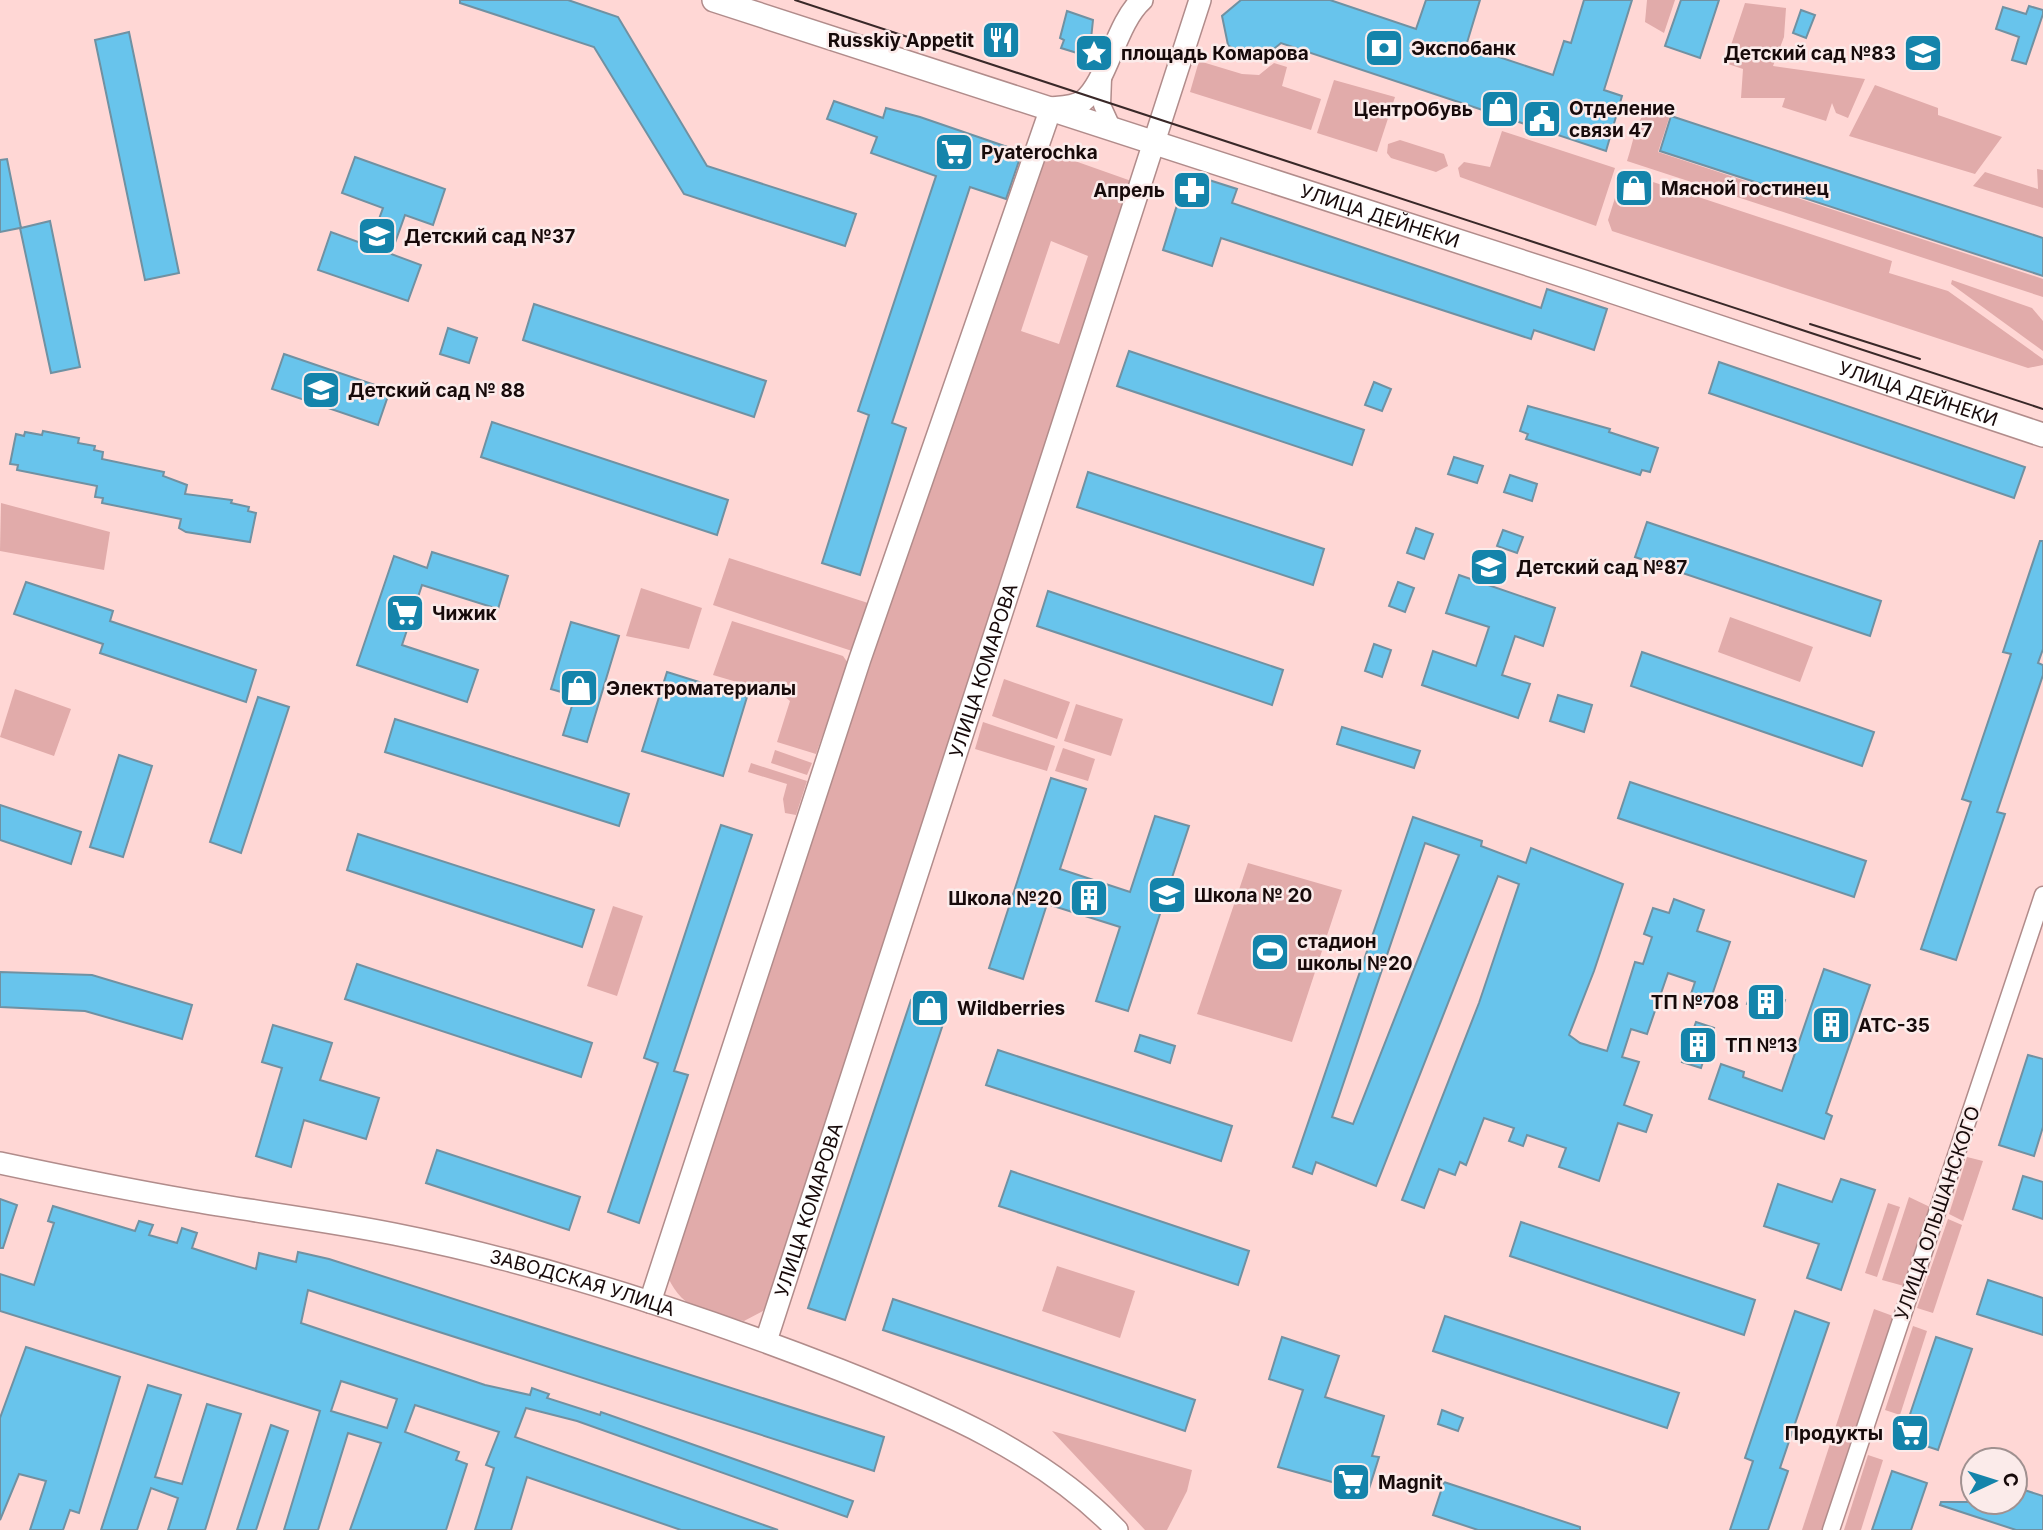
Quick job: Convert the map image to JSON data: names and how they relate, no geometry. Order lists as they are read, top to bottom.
{
  "streets": {
    "main road": ["УЛИЦА ДЕЙНЕКИ"],
    "street": ["УЛИЦА КОМАРОВА", "УЛИЦА ОЛЬШАНСКОГО", "ЗАВОДСКАЯ УЛИЦА"]
  },
  "crossings": [
    ["УЛИЦА ДЕЙНЕКИ", "УЛИЦА КОМАРОВА"],
    ["УЛИЦА КОМАРОВА", "ЗАВОДСКАЯ УЛИЦА"]
  ],
  "places": {
    "restaurant": ["Russkiy Appetit"],
    "bank": ["Экспобанк"],
    "place": ["площадь Комарова"],
    "school or university": [
      "Детский сад №83",
      "Детский сад №37",
      "Детский сад № 88",
      "Детский сад №87",
      "Школа № 20"
    ],
    "shop": [
      "ЦентрОбувь",
      "Мясной гостинец",
      "Электроматериалы",
      "Wildberries"
    ],
    "public building": ["Отделение связи 47"],
    "supermarket": [
      "Pyaterochka",
      "Чижик",
      "Продукты",
      "Magnit"
    ],
    "pharmacy": ["Апрель"],
    "building": [
      "Школа №20",
      "ТП №708",
      "АТС-35",
      "ТП №13"
    ],
    "sports": ["стадион школы №20"]
  },
  "north": "right"
}
